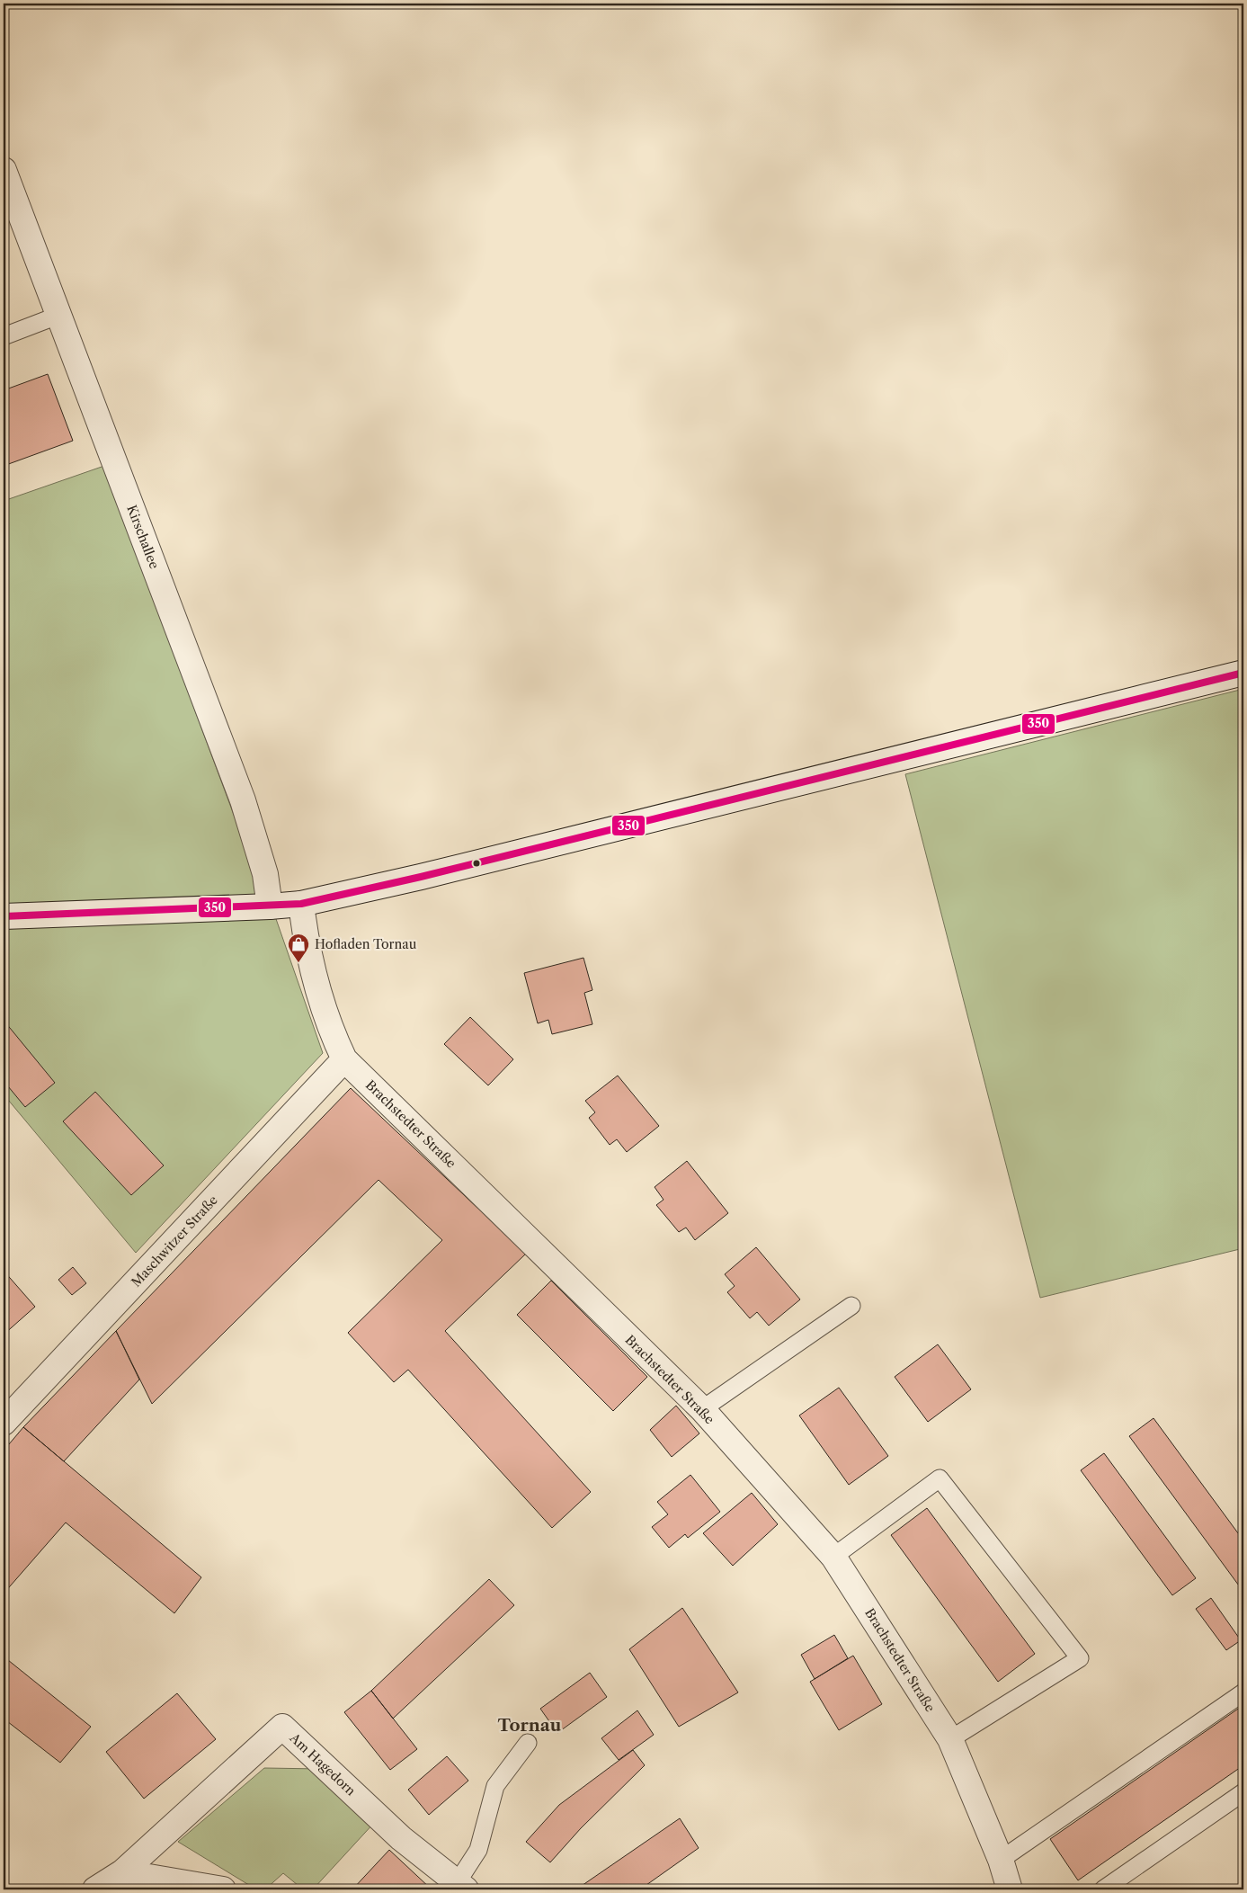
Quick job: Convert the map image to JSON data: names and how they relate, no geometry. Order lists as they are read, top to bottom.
{
  "streets": {
    "street": [
      "Kirschallee",
      "Brachstedter Straße",
      "Maschwitzer Straße",
      "Am Hagedorn"
    ]
  },
  "crossings": [
    ["Brachstedter Straße", "Maschwitzer Straße"]
  ],
  "districts": ["Tornau"],
  "places": {
    "shop": ["Hofladen Tornau"]
  },
  "lines": ["transit line 350"]
}
